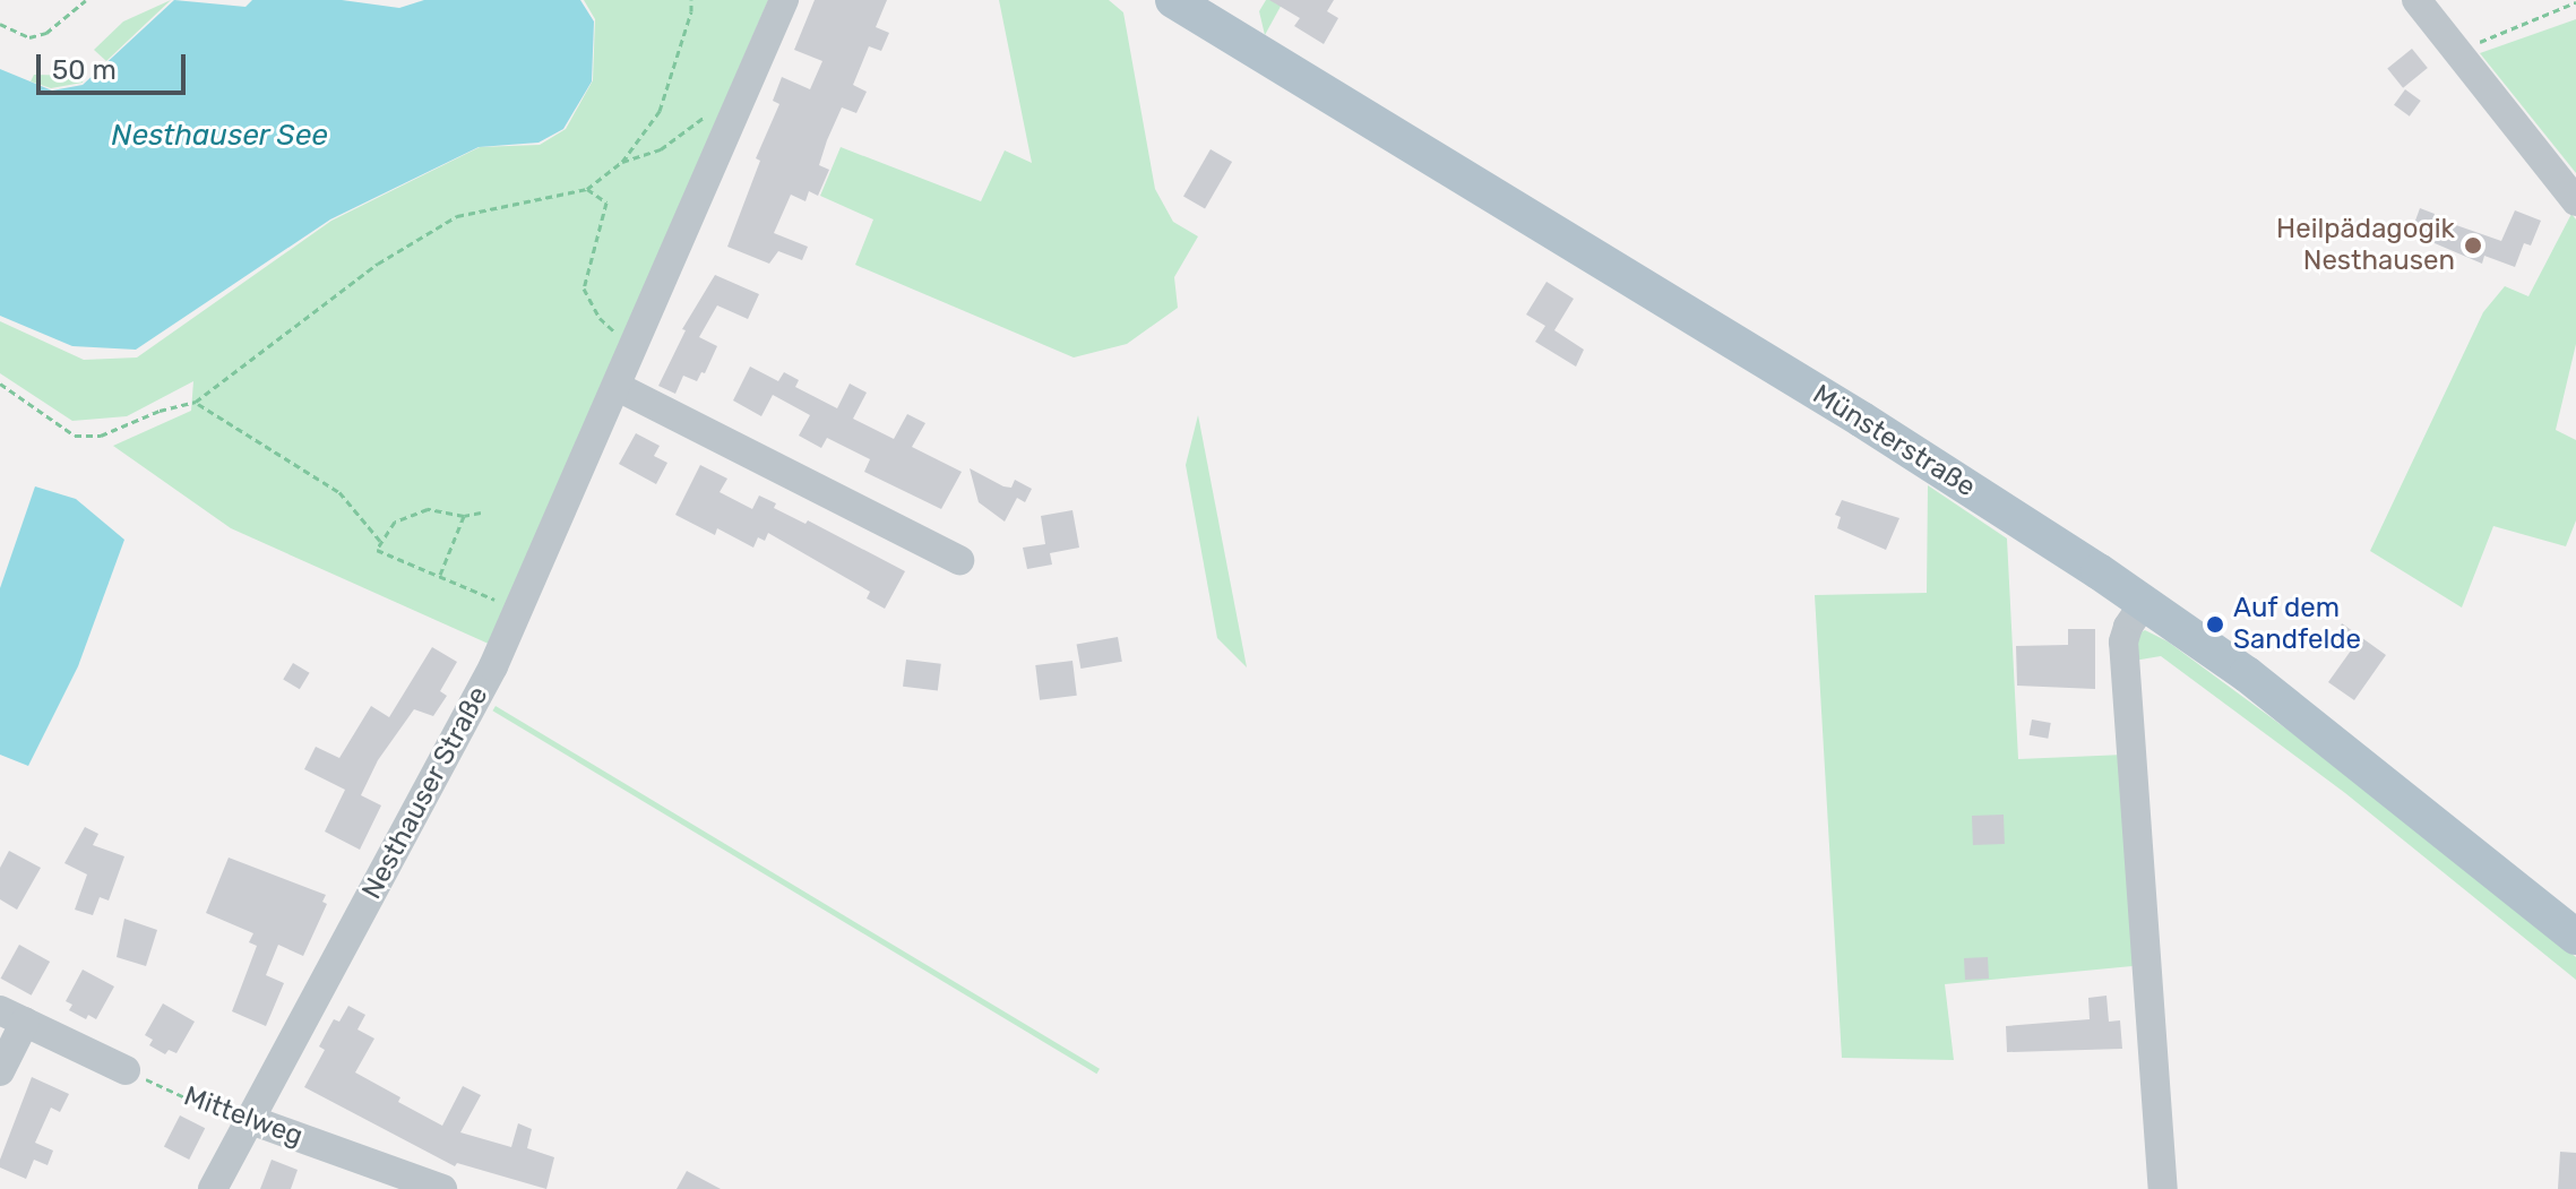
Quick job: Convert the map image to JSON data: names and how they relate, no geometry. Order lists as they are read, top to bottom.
{
  "streets": {
    "main road": ["Münsterstraße"],
    "street": ["Nesthauser Straße", "Mittelweg"]
  },
  "crossings": [
    ["Nesthauser Straße", "Mittelweg"]
  ],
  "water": ["Nesthauser See"],
  "places": ["Heilpädagogik Nesthausen", "Auf dem Sandfelde"],
  "scale_bar": "50 m"
}
